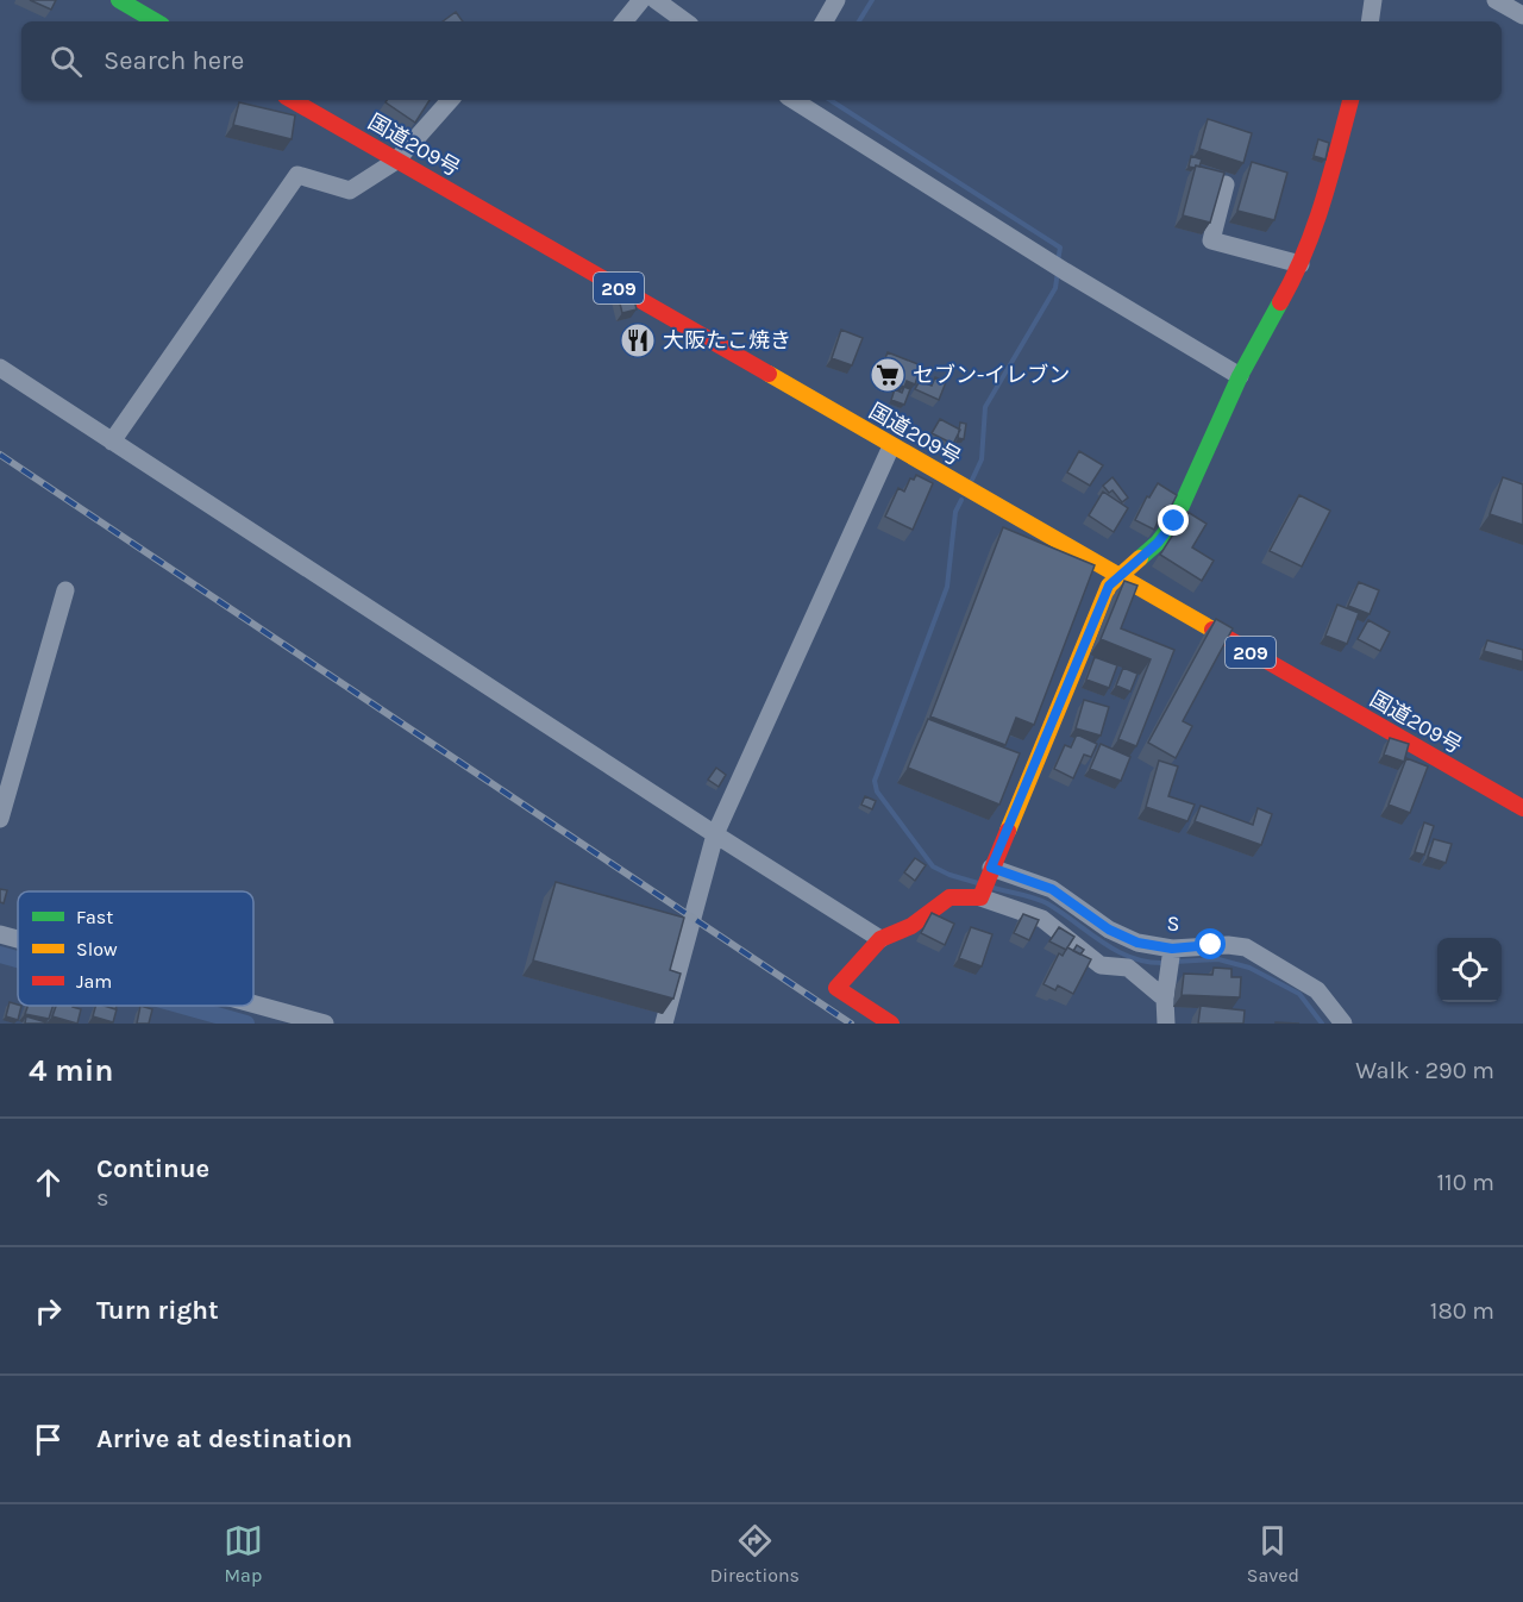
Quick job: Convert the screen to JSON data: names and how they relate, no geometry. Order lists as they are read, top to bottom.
{
  "streets": {
    "main road": ["国道209号", "209"],
    "street": ["S"]
  },
  "places": {
    "restaurant": ["大阪たこ焼き"],
    "supermarket": ["セブン-イレブン"]
  },
  "legend": ["Fast", "Slow", "Jam"],
  "page": {
    "search": "Search here",
    "heading": ["4 min", "Walk · 290 m"],
    "list": [
      ["Continue", "s", "110 m"],
      ["Turn right", "180 m"],
      "Arrive at destination"
    ],
    "nav": ["Map", "Directions", "Saved"]
  }
}
